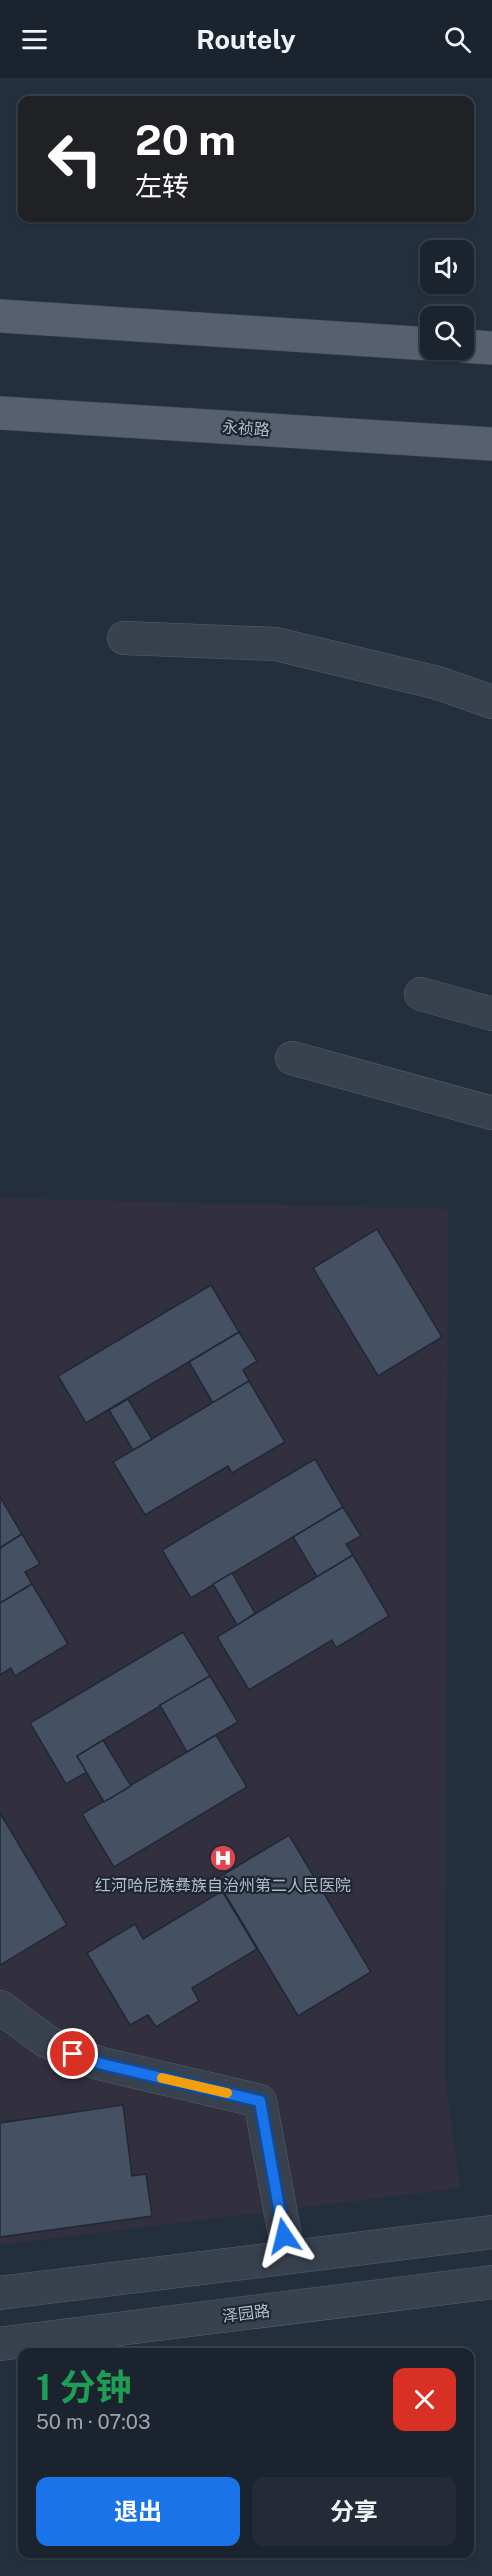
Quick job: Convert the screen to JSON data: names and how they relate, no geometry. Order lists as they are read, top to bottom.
{
  "streets": {
    "main road": ["永祯路"],
    "street": ["泽园路"]
  },
  "places": {
    "hospital": ["红河哈尼族彝族自治州第二人民医院"]
  },
  "page": {
    "header": "Routely",
    "turn": ["20 m", "左转"],
    "heading": ["1 分钟", "50 m · 07:03"],
    "buttons": ["退出", "分享"]
  }
}
